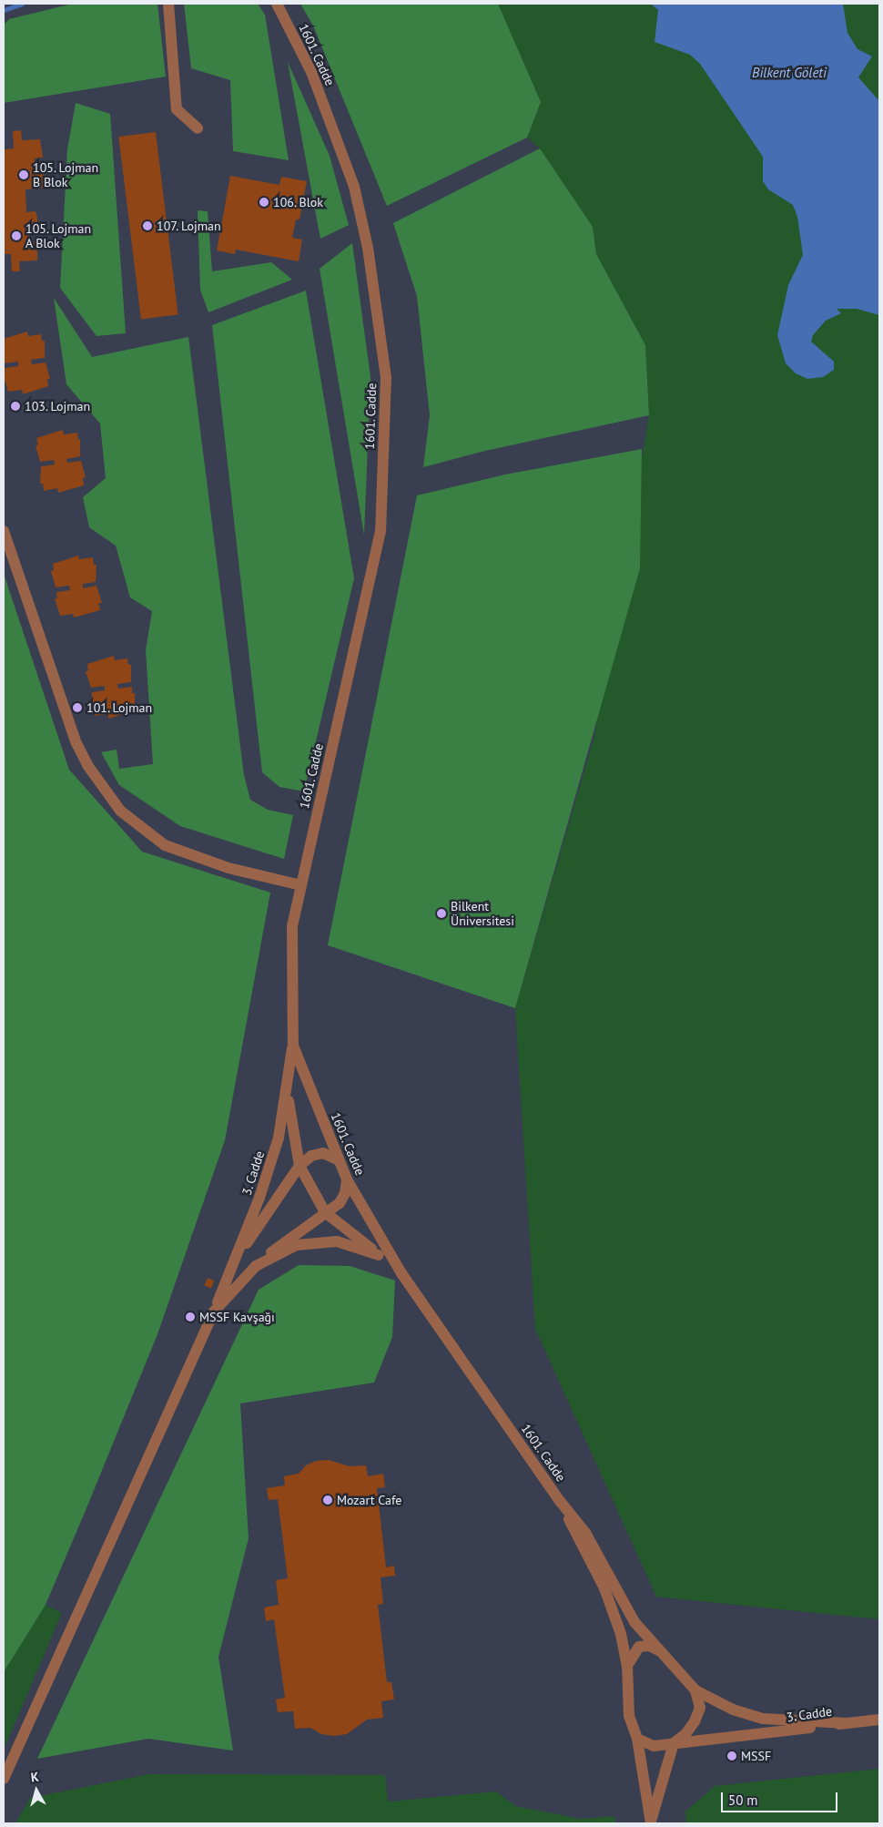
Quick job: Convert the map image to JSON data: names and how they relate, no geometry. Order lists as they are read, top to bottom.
{
  "streets": {
    "street": ["1601. Cadde", "3. Cadde"]
  },
  "crossings": [
    ["1601. Cadde", "3. Cadde"]
  ],
  "water": ["Bilkent Göleti"],
  "places": [
    "105. Lojman B Blok",
    "106. Blok",
    "107. Lojman",
    "105. Lojman A Blok",
    "103. Lojman",
    "101. Lojman",
    "Bilkent Üniversitesi",
    "MSSF Kavşağı",
    "Mozart Cafe",
    "MSSF"
  ],
  "scale_bar": "50 m",
  "north": "top"
}
